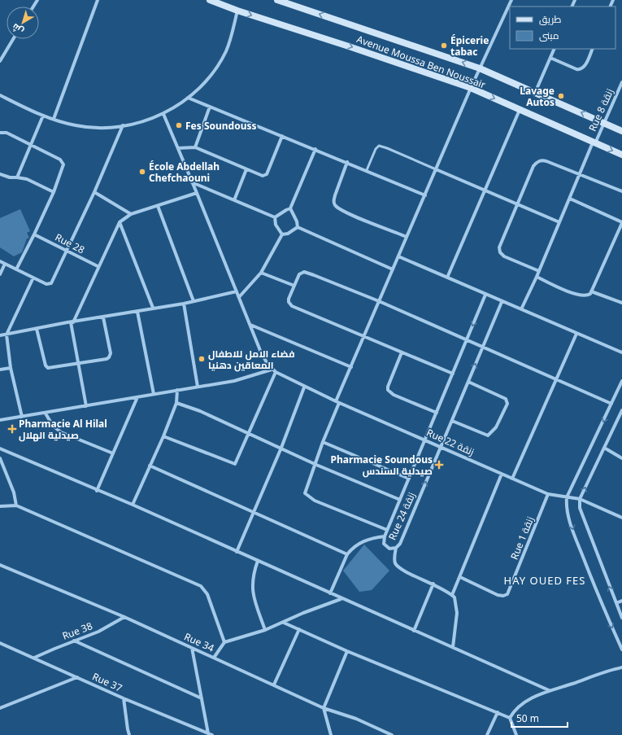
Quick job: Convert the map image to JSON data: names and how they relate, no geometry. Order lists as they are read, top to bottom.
{
  "streets": {
    "street": [
      "Avenue Moussa Ben Noussair",
      "Rue 8 زنقة",
      "Rue 28",
      "Rue 22 زنقة",
      "Rue 24 زنقة",
      "Rue 1 زنقة",
      "Rue 38",
      "Rue 34",
      "Rue 37"
    ]
  },
  "crossings": [
    ["Avenue Moussa Ben Noussair", "Rue 8 زنقة"],
    ["Rue 22 زنقة", "Rue 24 زنقة"],
    ["Rue 22 زنقة", "Rue 1 زنقة"],
    ["Rue 38", "Rue 34"],
    ["Rue 38", "Rue 37"]
  ],
  "districts": ["HAY OUED FES"],
  "places": {
    "other": [
      "Épicerie tabac",
      "Lavage Autos",
      "Fes Soundouss",
      "École Abdellah Chefchaouni",
      "فضاء الامل للاطفال المعاقين دهنيا"
    ],
    "health": ["Pharmacie Al Hilal صيدلية الهلال", "Pharmacie Soundous صيدلية السندس"]
  },
  "legend": ["طريق", "مبنى"],
  "scale_bar": "50 m",
  "north": "bottom left"
}
